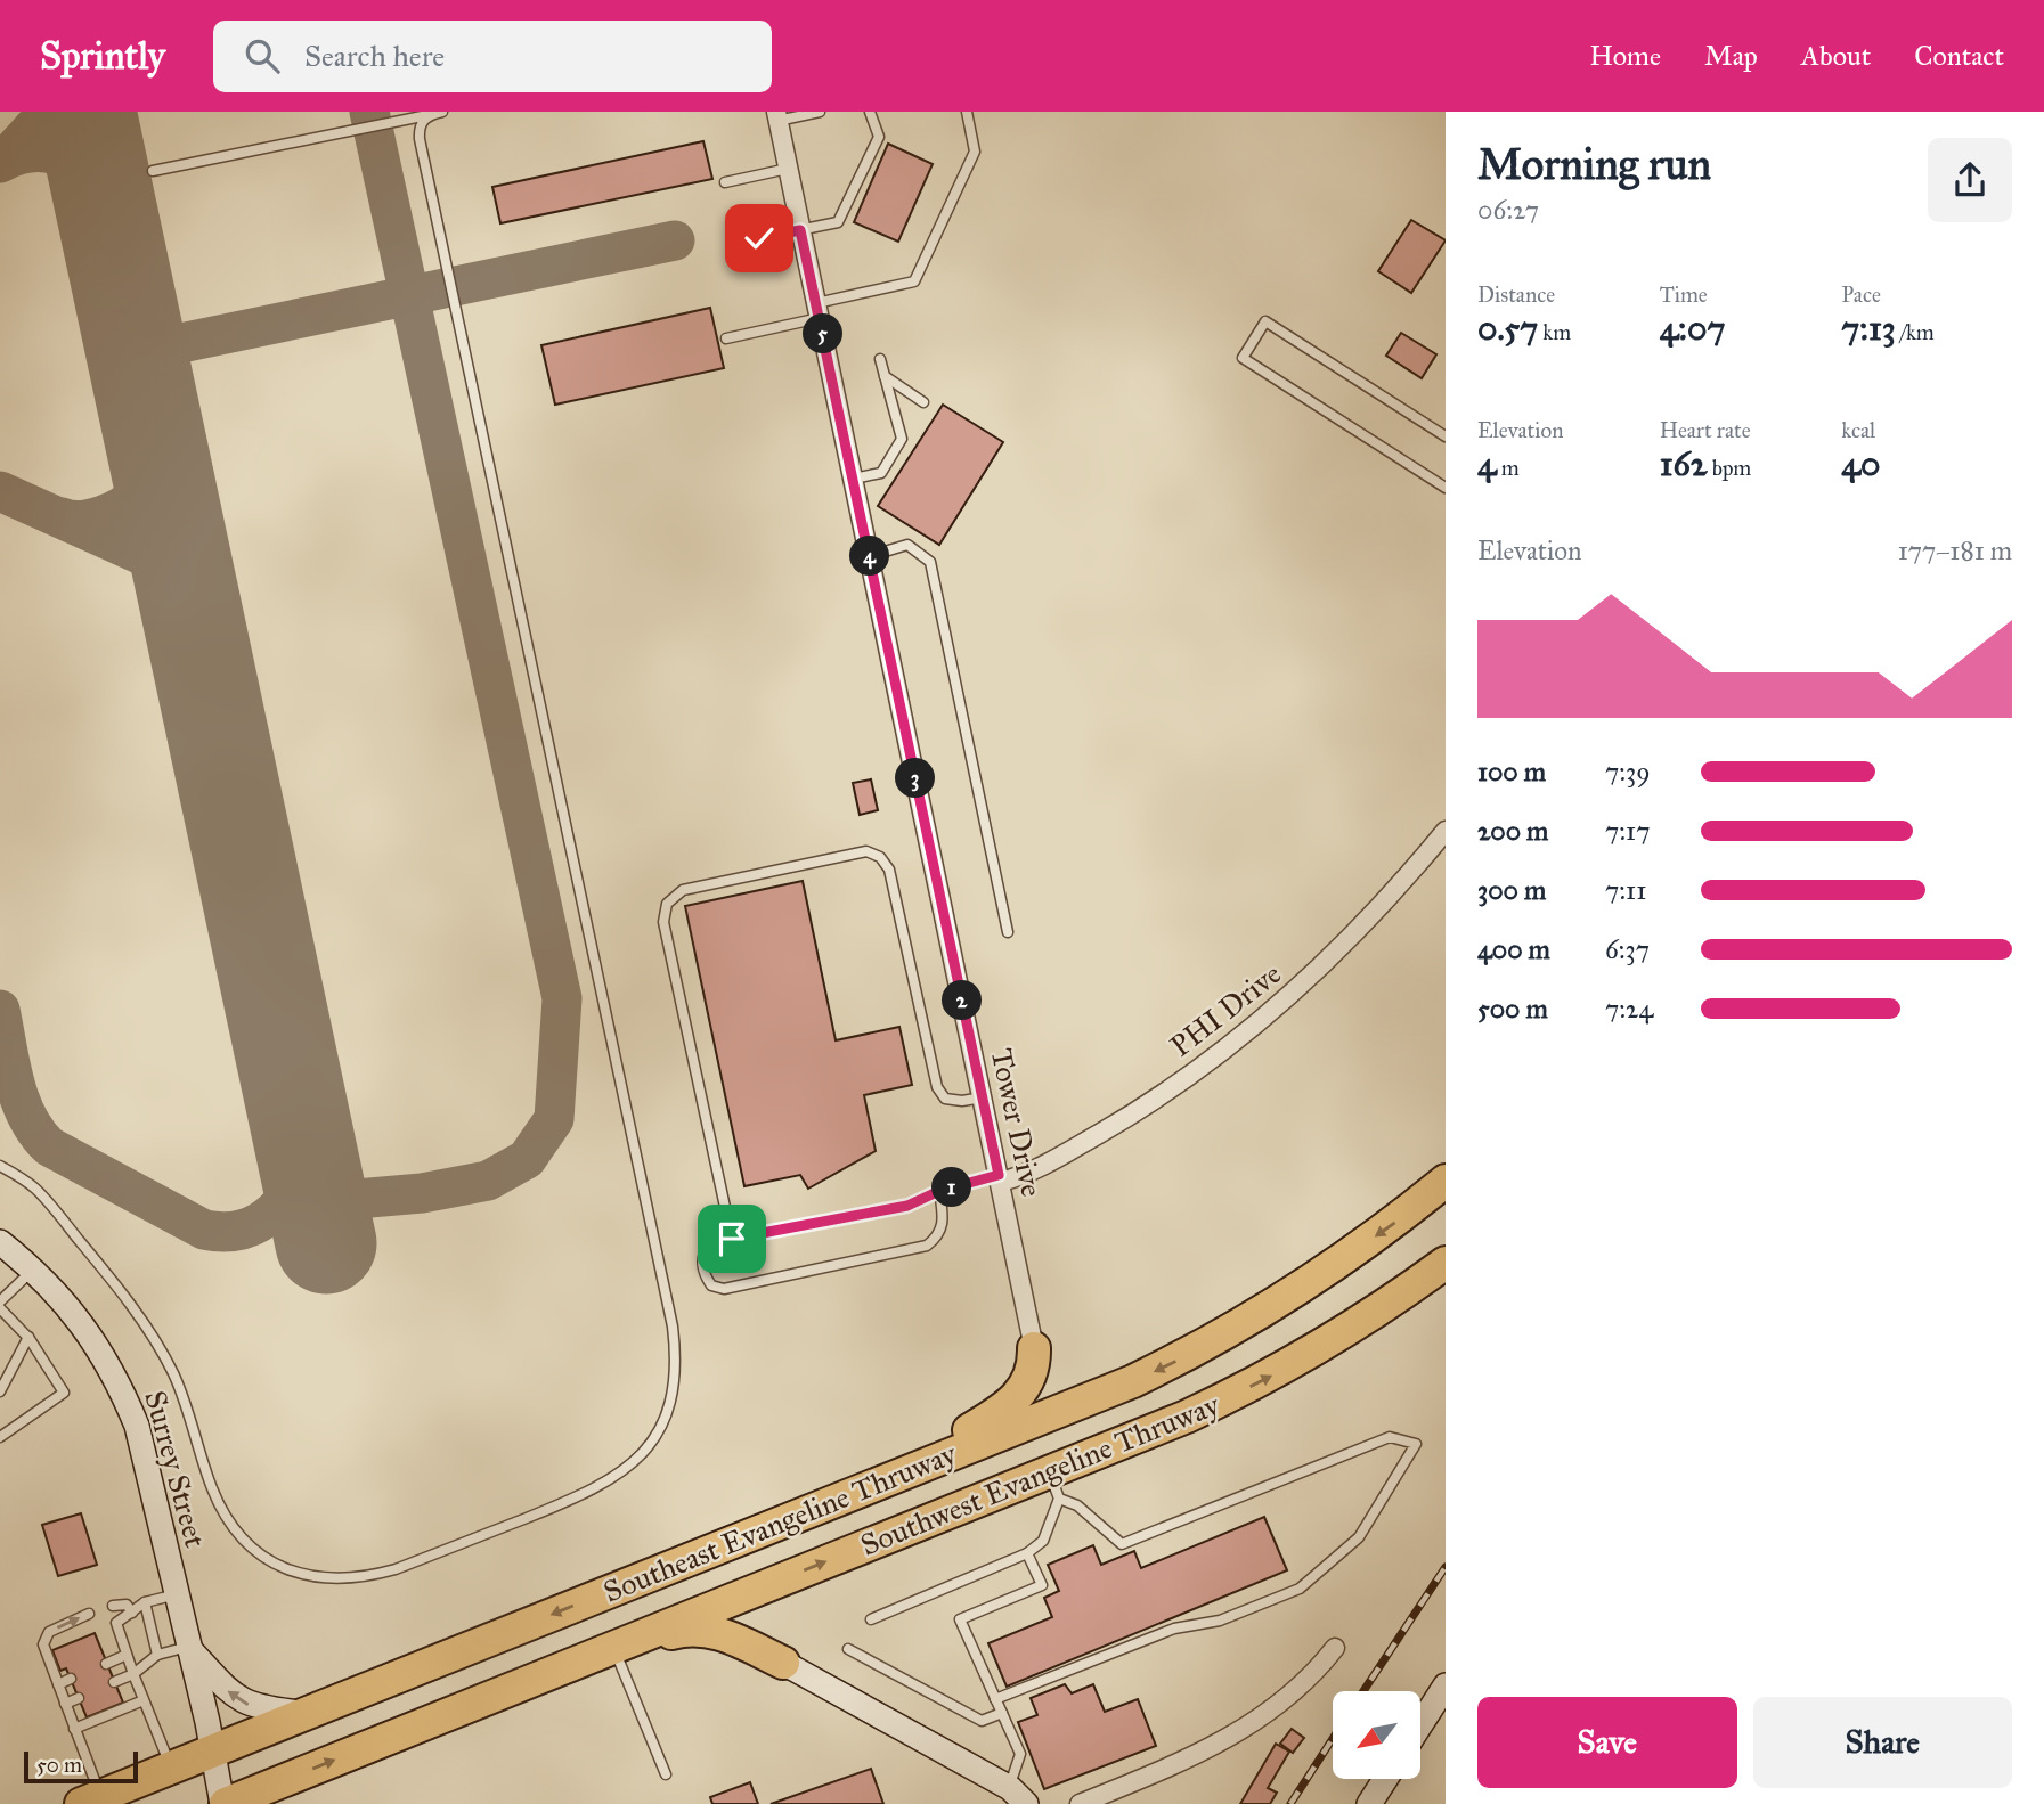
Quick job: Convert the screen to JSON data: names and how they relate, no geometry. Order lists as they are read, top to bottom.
{
  "streets": {
    "highway": ["Southwest Evangeline Thruway", "Southeast Evangeline Thruway"],
    "street": ["PHI Drive", "Tower Drive", "Surrey Street"]
  },
  "crossings": [
    ["PHI Drive", "Tower Drive"],
    ["Surrey Street", "Southeast Evangeline Thruway"],
    ["Southwest Evangeline Thruway", "Southeast Evangeline Thruway"]
  ],
  "one_way": ["Southwest Evangeline Thruway"],
  "scale_bar": "50 m",
  "north": "bottom left",
  "page": {
    "header": "Sprintly",
    "search": "Search here",
    "nav": [
      "Home",
      "Map",
      "About",
      "Contact"
    ],
    "heading": ["Morning run", "06:27"],
    "stats": [
      ["Distance", "0.57 km"],
      ["Time", "4:07"],
      ["Pace", "7:13 /km"],
      ["Elevation", "4 m"],
      ["Heart rate", "162 bpm"],
      ["kcal", "40"]
    ],
    "pins": [
      "5",
      "4",
      "3",
      "2",
      "1"
    ],
    "chart": ["Elevation", "177–181 m"],
    "list": [
      {
        "name": "100 m",
        "note": "7:39"
      },
      {
        "name": "200 m",
        "note": "7:17"
      },
      {
        "name": "300 m",
        "note": "7:11"
      },
      {
        "name": "400 m",
        "note": "6:37"
      },
      {
        "name": "500 m",
        "note": "7:24"
      }
    ],
    "buttons": ["Save", "Share"],
    "scale": "50 m"
  }
}
